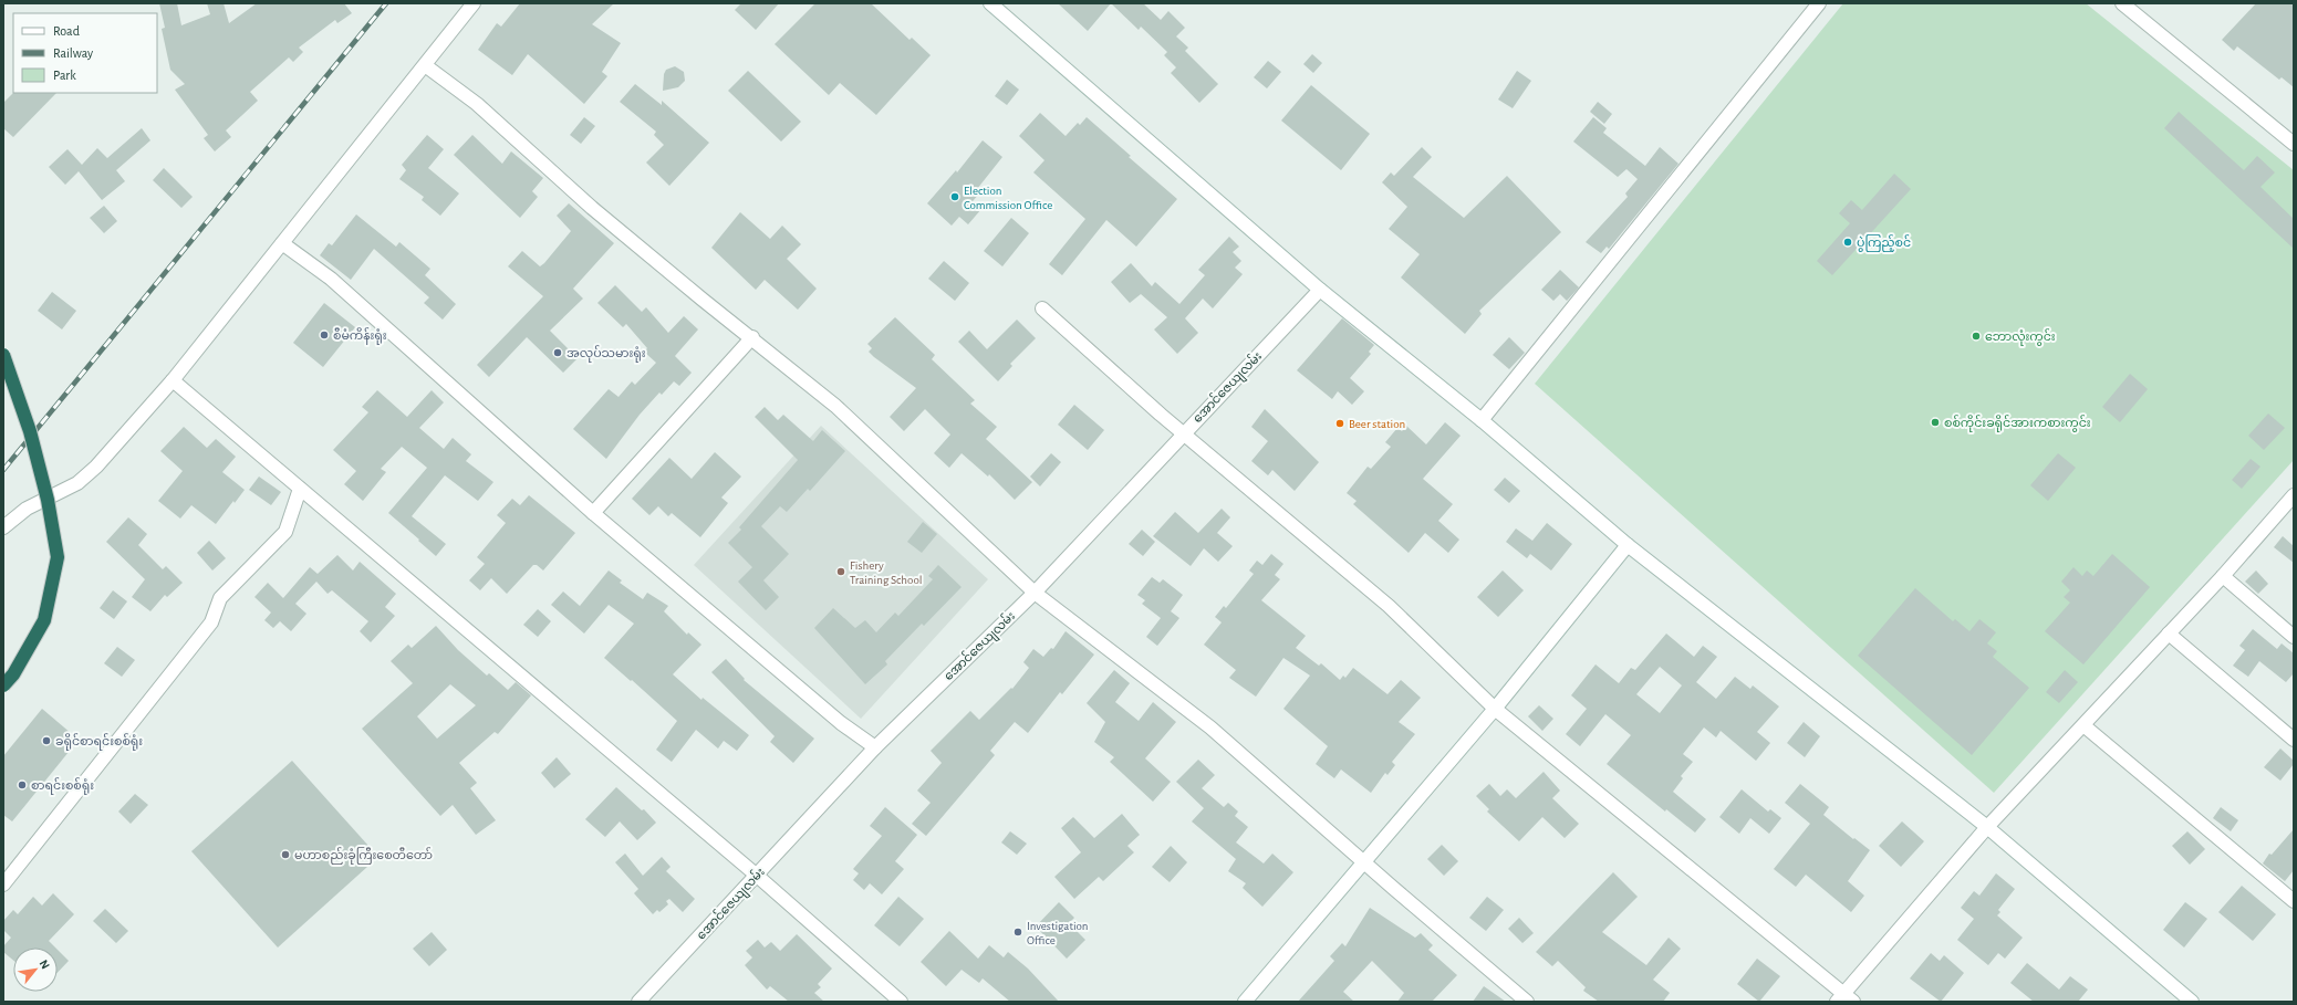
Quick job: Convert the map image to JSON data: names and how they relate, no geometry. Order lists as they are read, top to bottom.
{
  "streets": {
    "street": ["အောင်ဇေယျလမ်း"]
  },
  "places": [
    "Election Commission Office",
    "ပွဲကြည့်စင်",
    "စီမံကိန်းရုံး‌",
    "ဘောလုံးကွင်း",
    "အလုပ်သမားရုံး",
    "စစ်ကိုင်းခရိုင်အားကစားကွင်း",
    "Beer station",
    "Fishery Training School",
    "ခရိုင်စာရင်းစစ်ရုံး",
    "စာရင်းစစ်ရုံး",
    "မဟာစည်းခုံကြီးစေတီတော်",
    "Investigation Office"
  ],
  "legend": ["Road", "Railway", "Park"],
  "north": "top right"
}
